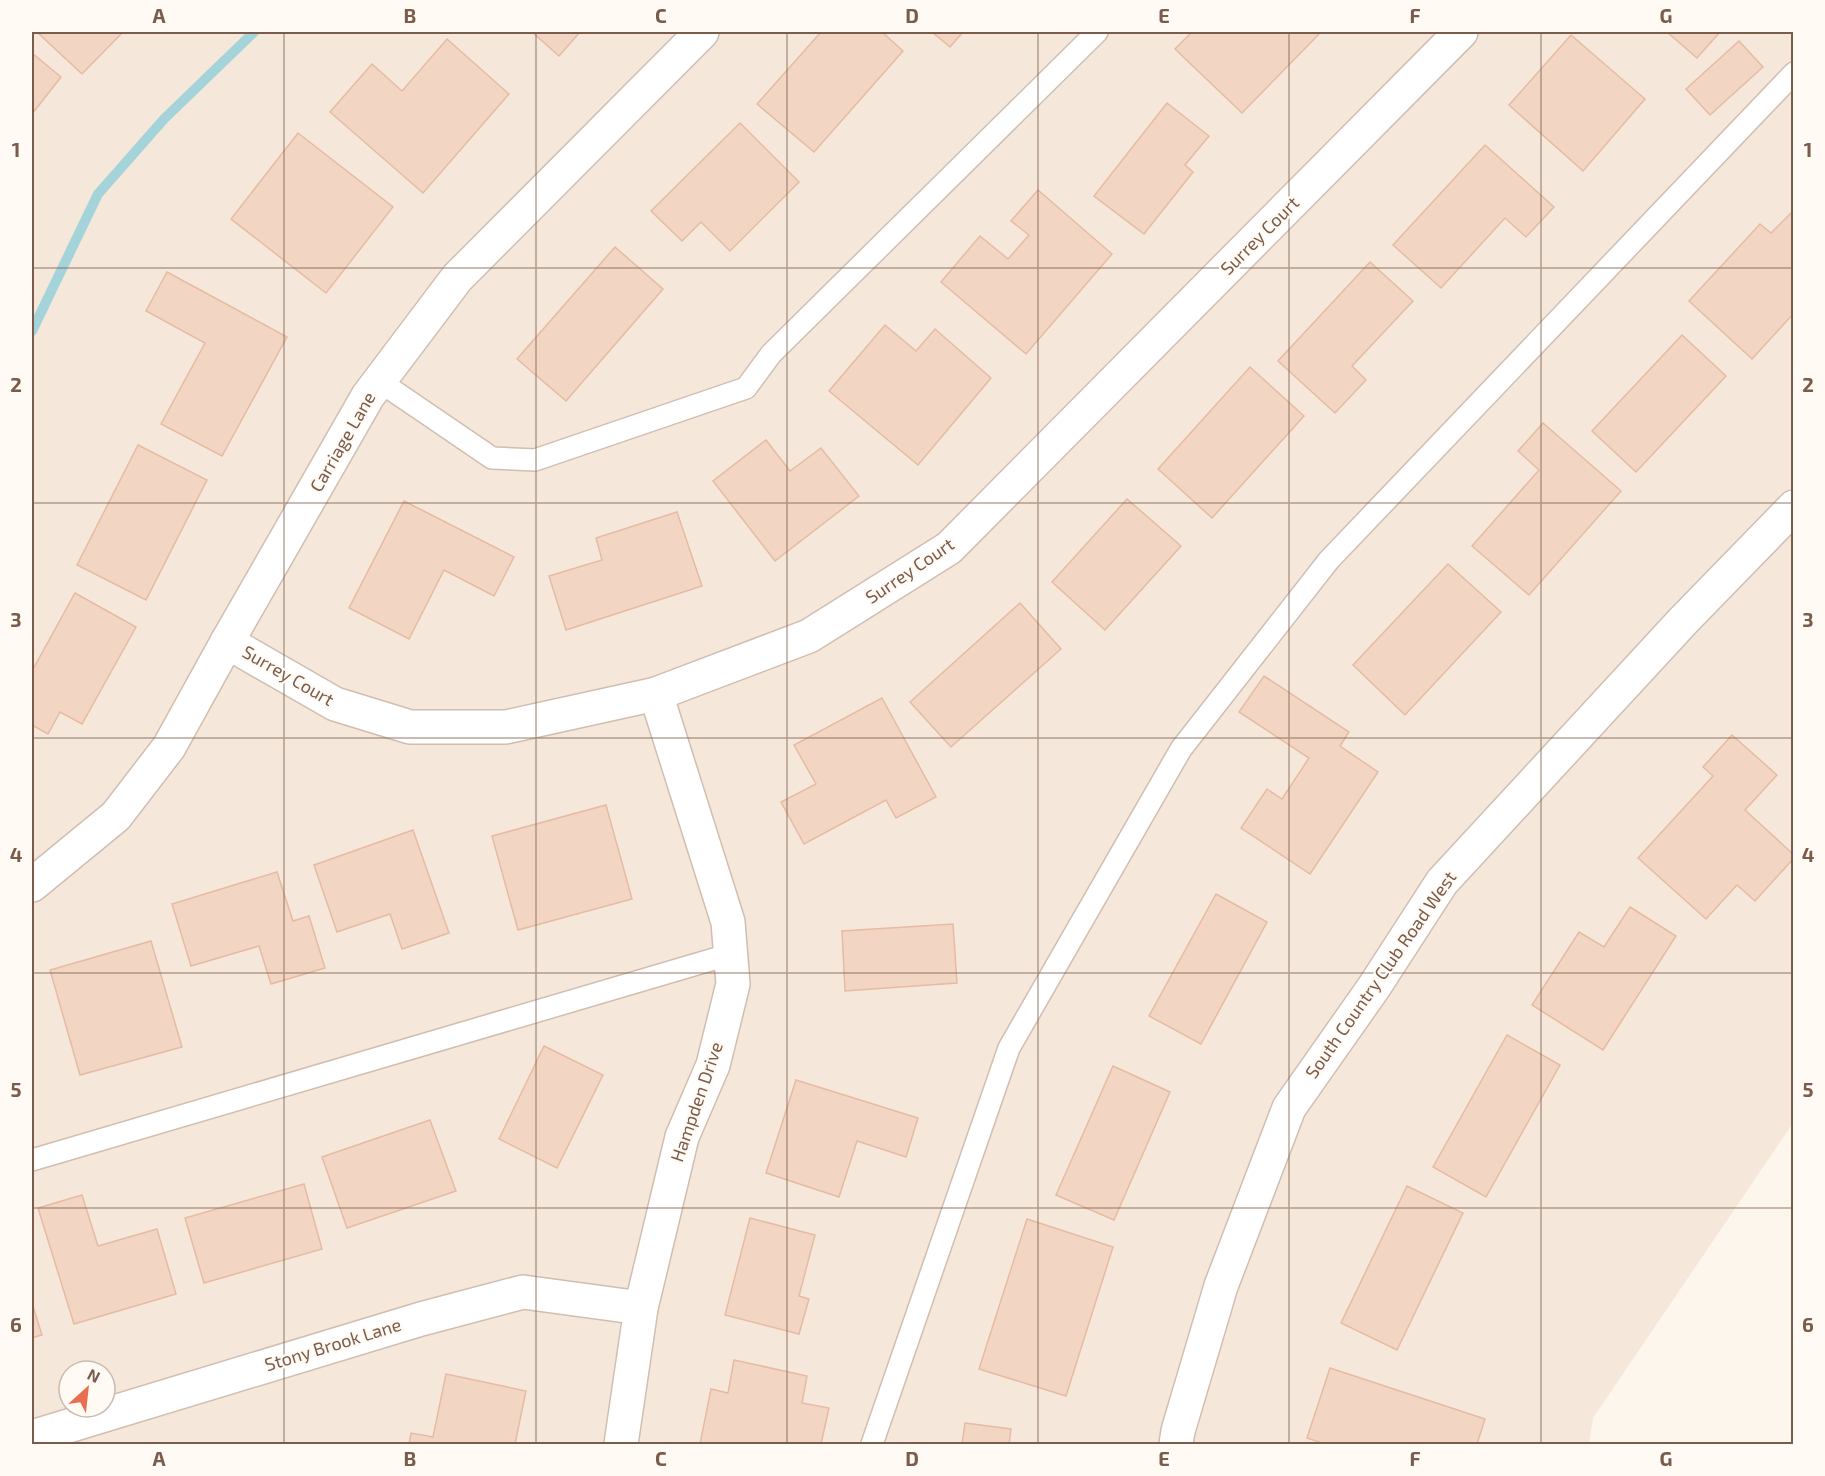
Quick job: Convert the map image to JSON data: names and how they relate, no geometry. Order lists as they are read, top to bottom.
{
  "streets": {
    "street": [
      "Surrey Court",
      "Carriage Lane",
      "South Country Club Road West",
      "Hampden Drive",
      "Stony Brook Lane"
    ]
  },
  "crossings": [
    ["Surrey Court", "Carriage Lane"],
    ["Surrey Court", "Hampden Drive"],
    ["Hampden Drive", "Stony Brook Lane"]
  ],
  "north": "top right",
  "grid": {
    "columns": [
      "A",
      "B",
      "C",
      "D",
      "E",
      "F",
      "G"
    ],
    "rows": [
      "1",
      "2",
      "3",
      "4",
      "5",
      "6"
    ]
  }
}
